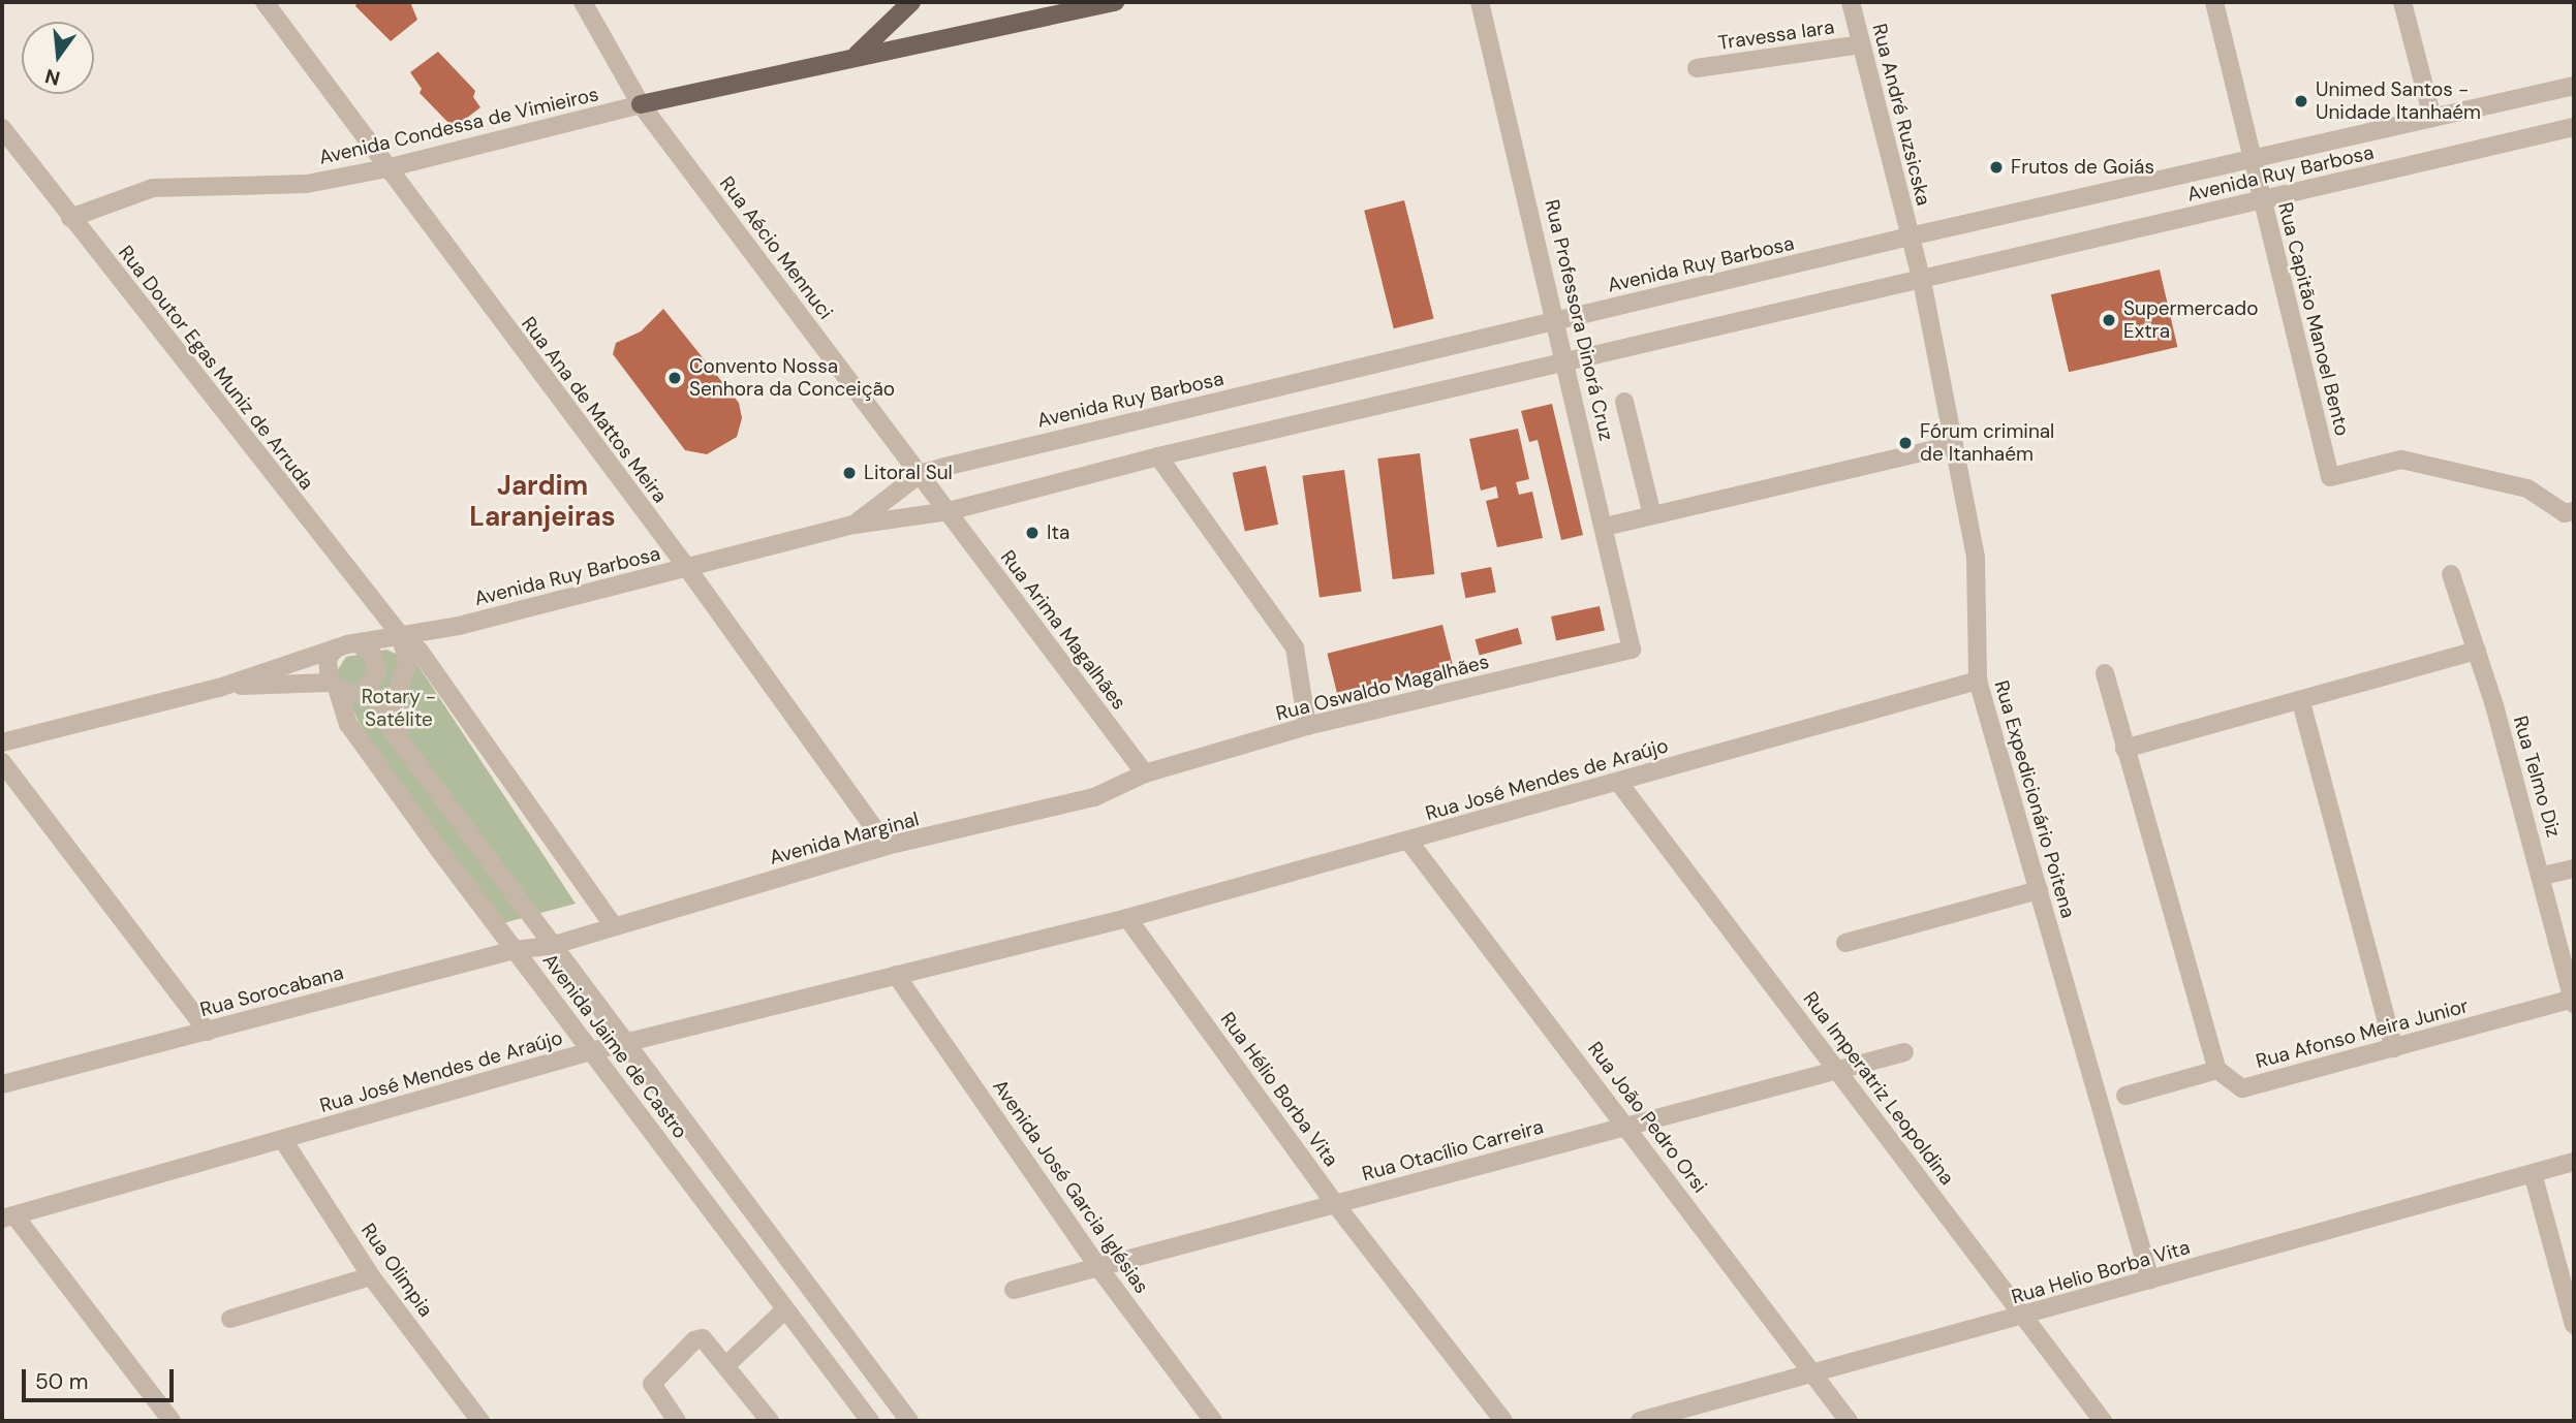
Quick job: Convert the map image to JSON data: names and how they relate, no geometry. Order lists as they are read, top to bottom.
{
  "streets": {
    "main road": ["Avenida Condessa de Vimieiros"],
    "street": [
      "Travessa Iara",
      "Rua André Ruzsicska",
      "Avenida Ruy Barbosa",
      "Rua Aécio Mennuci",
      "Rua Capitão Manoel Bento",
      "Rua Professora Dinorá Cruz",
      "Rua Doutor Egas Muniz de Arruda",
      "Rua Ana de Mattos Meira",
      "Rua Arima Magalhães",
      "Rua Oswaldo Magalhães",
      "Rua Telmo Diz",
      "Rua José Mendes de Araújo",
      "Rua Expedicionário Poitena",
      "Avenida Marginal",
      "Rua Sorocabana",
      "Rua Afonso Meira Junior",
      "Avenida Jaime de Castro",
      "Rua Imperatriz Leopoldina",
      "Rua Hélio Borba Vita",
      "Rua João Pedro Orsi",
      "Rua Otacílio Carreira",
      "Avenida José Garcia Iglésias",
      "Rua Olimpia",
      "Rua Helio Borba Vita"
    ]
  },
  "crossings": [
    ["Travessa Iara", "Rua André Ruzsicska"],
    ["Rua André Ruzsicska", "Avenida Ruy Barbosa"],
    ["Rua André Ruzsicska", "Rua Expedicionário Poitena"],
    ["Avenida Condessa de Vimieiros", "Rua Aécio Mennuci"],
    ["Avenida Condessa de Vimieiros", "Rua Doutor Egas Muniz de Arruda"],
    ["Avenida Condessa de Vimieiros", "Rua Ana de Mattos Meira"],
    ["Avenida Ruy Barbosa", "Rua Aécio Mennuci"],
    ["Avenida Ruy Barbosa", "Rua Capitão Manoel Bento"],
    ["Avenida Ruy Barbosa", "Rua Professora Dinorá Cruz"],
    ["Avenida Ruy Barbosa", "Rua Doutor Egas Muniz de Arruda"],
    ["Avenida Ruy Barbosa", "Rua Ana de Mattos Meira"],
    ["Avenida Ruy Barbosa", "Rua Arima Magalhães"],
    ["Avenida Ruy Barbosa", "Rua Expedicionário Poitena"],
    ["Avenida Ruy Barbosa", "Avenida Jaime de Castro"],
    ["Rua Aécio Mennuci", "Rua Arima Magalhães"],
    ["Rua Professora Dinorá Cruz", "Rua Oswaldo Magalhães"],
    ["Rua Ana de Mattos Meira", "Avenida Marginal"],
    ["Rua Arima Magalhães", "Rua Oswaldo Magalhães"],
    ["Rua Arima Magalhães", "Avenida Marginal"],
    ["Rua Oswaldo Magalhães", "Avenida Marginal"],
    ["Rua Telmo Diz", "Rua Afonso Meira Junior"],
    ["Rua José Mendes de Araújo", "Rua Expedicionário Poitena"],
    ["Rua José Mendes de Araújo", "Avenida Jaime de Castro"],
    ["Rua José Mendes de Araújo", "Rua Imperatriz Leopoldina"],
    ["Rua José Mendes de Araújo", "Rua Hélio Borba Vita"],
    ["Rua José Mendes de Araújo", "Rua João Pedro Orsi"],
    ["Rua José Mendes de Araújo", "Avenida José Garcia Iglésias"],
    ["Rua José Mendes de Araújo", "Rua Olimpia"],
    ["Rua Expedicionário Poitena", "Rua Helio Borba Vita"],
    ["Avenida Marginal", "Rua Sorocabana"],
    ["Avenida Marginal", "Avenida Jaime de Castro"],
    ["Rua Sorocabana", "Avenida Jaime de Castro"],
    ["Rua Imperatriz Leopoldina", "Rua Otacílio Carreira"],
    ["Rua Imperatriz Leopoldina", "Rua Helio Borba Vita"],
    ["Rua Hélio Borba Vita", "Rua Otacílio Carreira"],
    ["Rua João Pedro Orsi", "Rua Otacílio Carreira"],
    ["Rua João Pedro Orsi", "Rua Helio Borba Vita"],
    ["Rua Otacílio Carreira", "Avenida José Garcia Iglésias"]
  ],
  "districts": ["Jardim Laranjeiras"],
  "parks": ["Rotary - Satélite"],
  "places": [
    "Unimed Santos - Unidade Itanhaém",
    "Frutos de Goiás",
    "Supermercado Extra",
    "Convento Nossa Senhora da Conceição",
    "Fórum criminal de Itanhaém",
    "Litoral Sul",
    "Ita"
  ],
  "scale_bar": "50 m",
  "north": "bottom"
}
